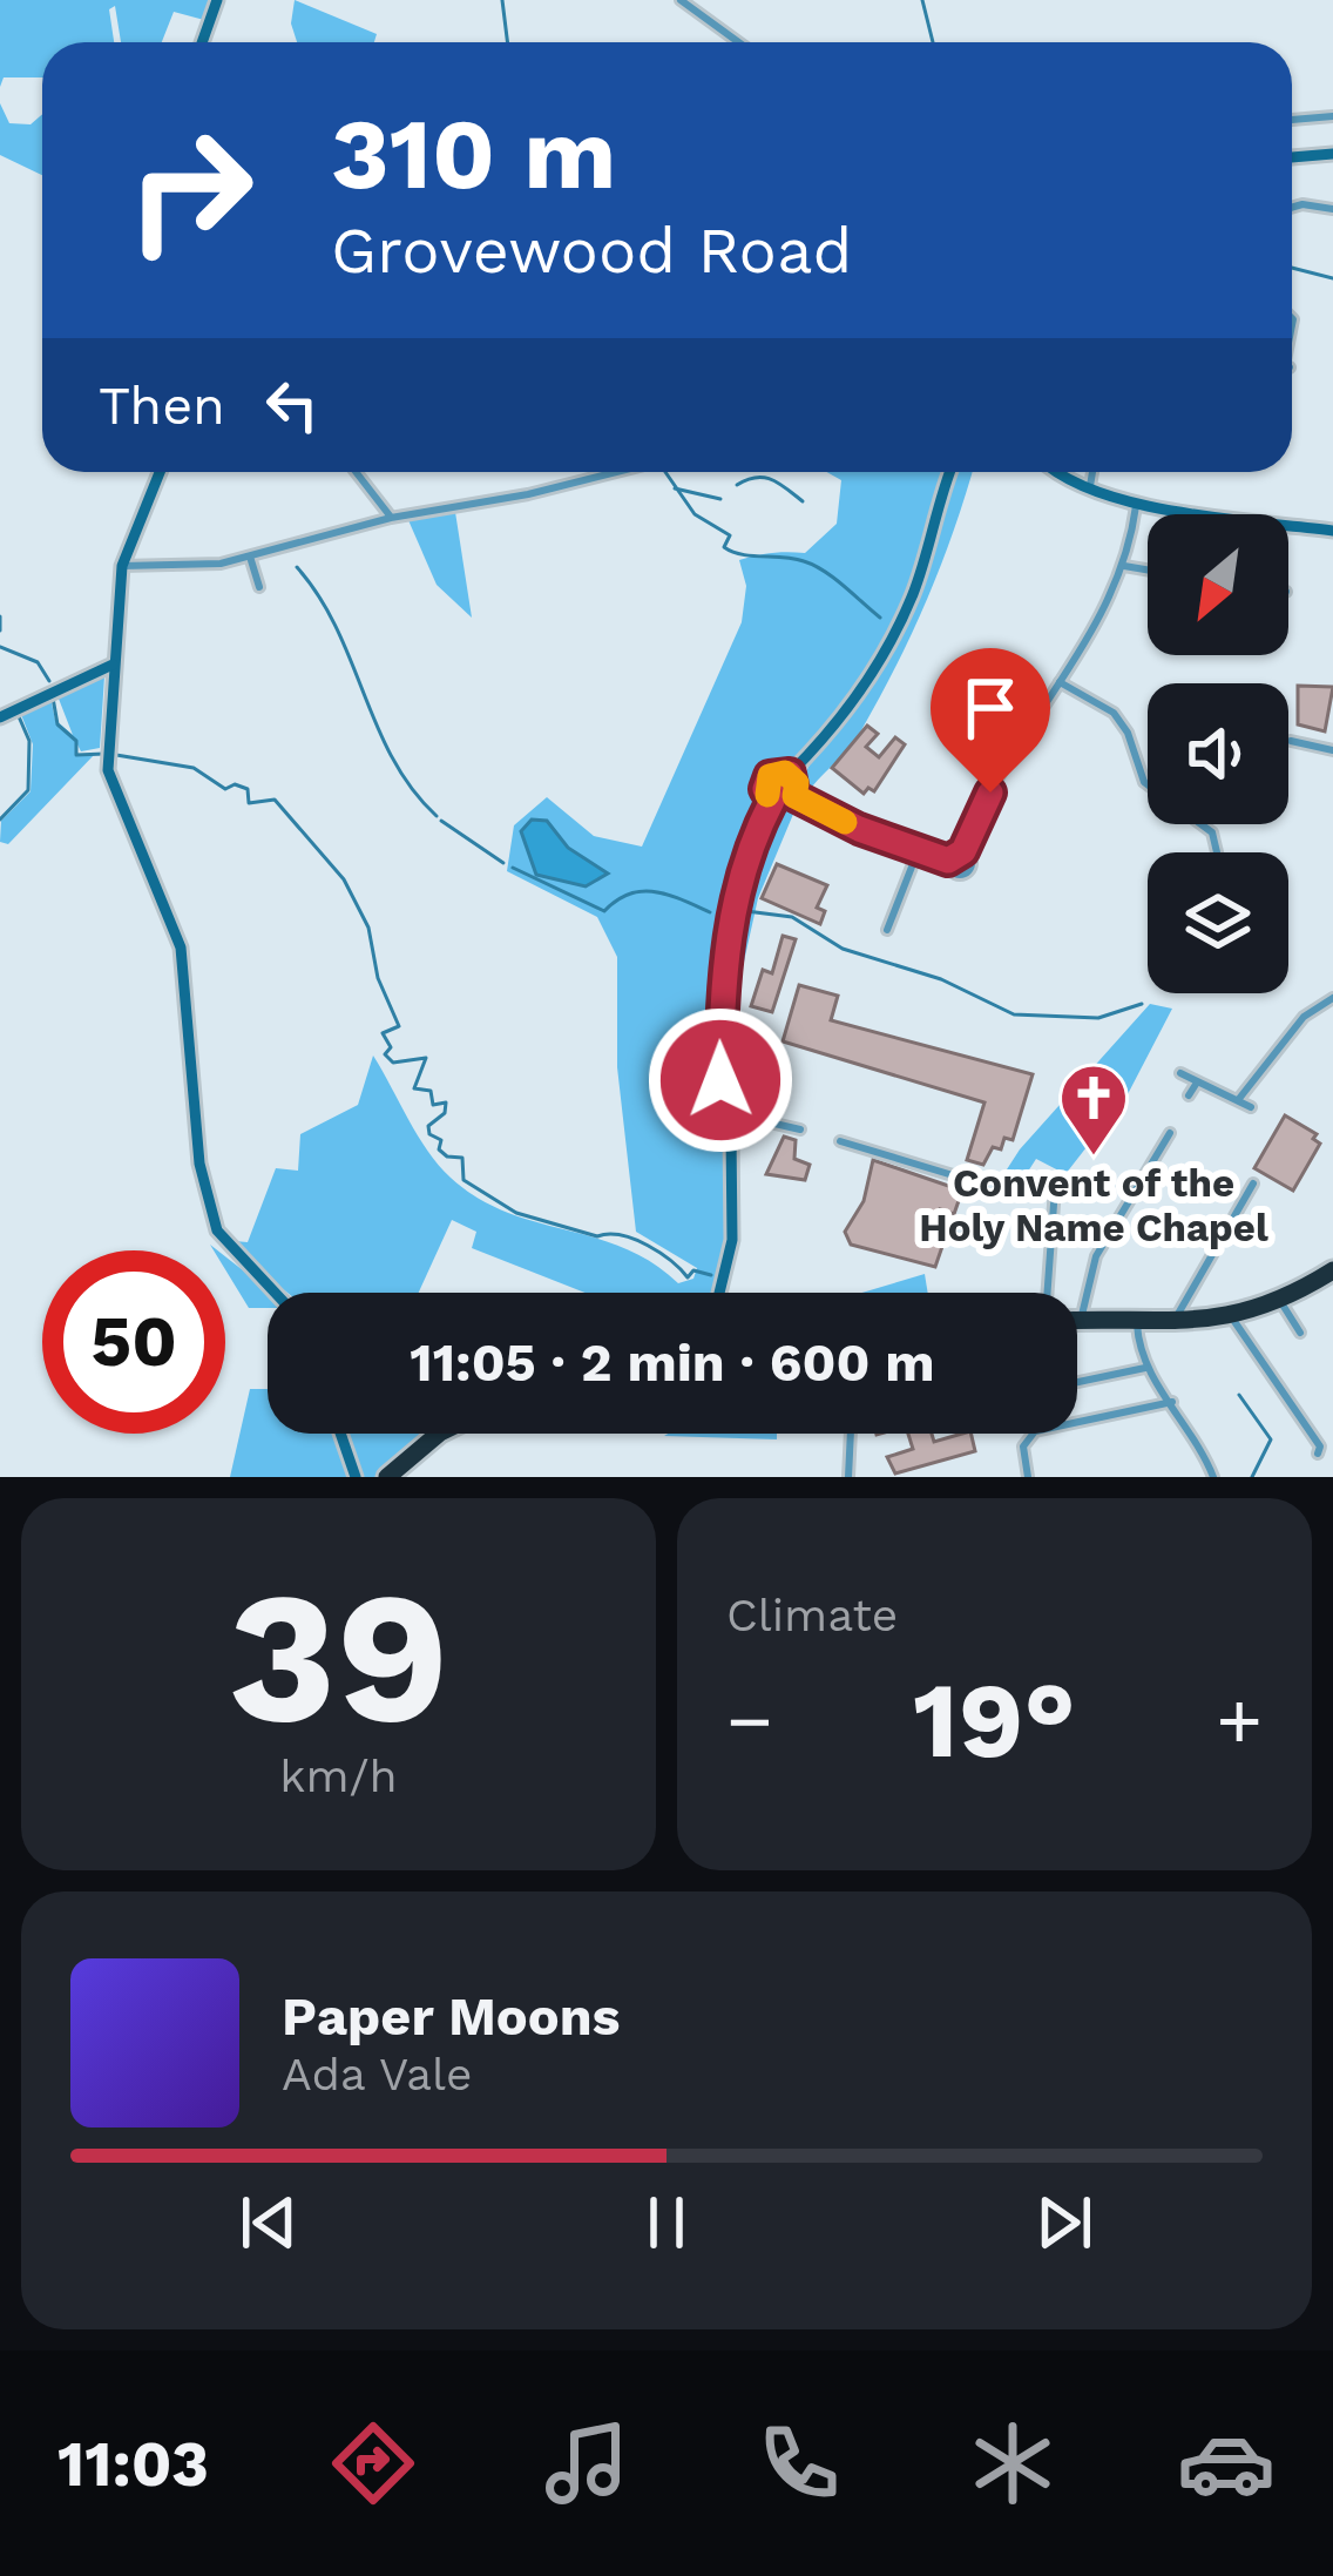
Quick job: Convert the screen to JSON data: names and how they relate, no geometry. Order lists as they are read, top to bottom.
{
  "places": {
    "church": ["Convent of the Holy Name Chapel"]
  },
  "north": "bottom left",
  "page": {
    "turn": ["310 m", "Grovewood Road"],
    "then": "Then",
    "limit": "50",
    "trip": "11:05 · 2 min · 600 m",
    "tile": [
      ["39", "km/h"],
      "Climate"
    ],
    "heat": ["−", "19°", "+"],
    "song": ["Paper Moons", "Ada Vale"],
    "tabs": "11:03"
  }
}
